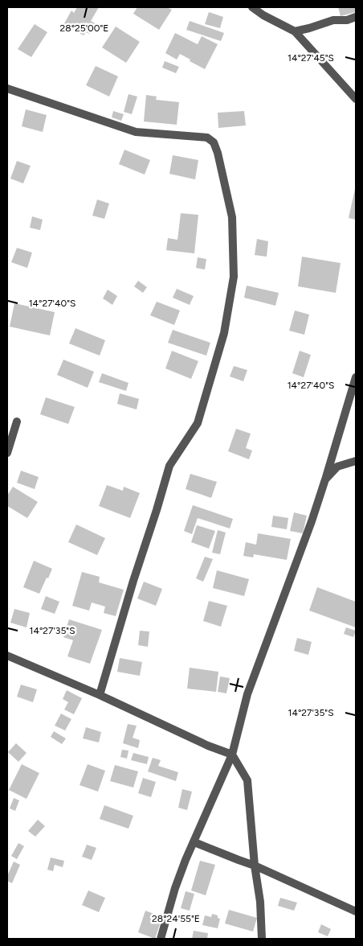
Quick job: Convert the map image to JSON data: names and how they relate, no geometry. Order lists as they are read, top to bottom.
{
  "coordinates": [
    "28°25'00\"E",
    "14°27'45\"S",
    "14°27'40\"S",
    "14°27'35\"S",
    "28°24'55\"E"
  ]
}
